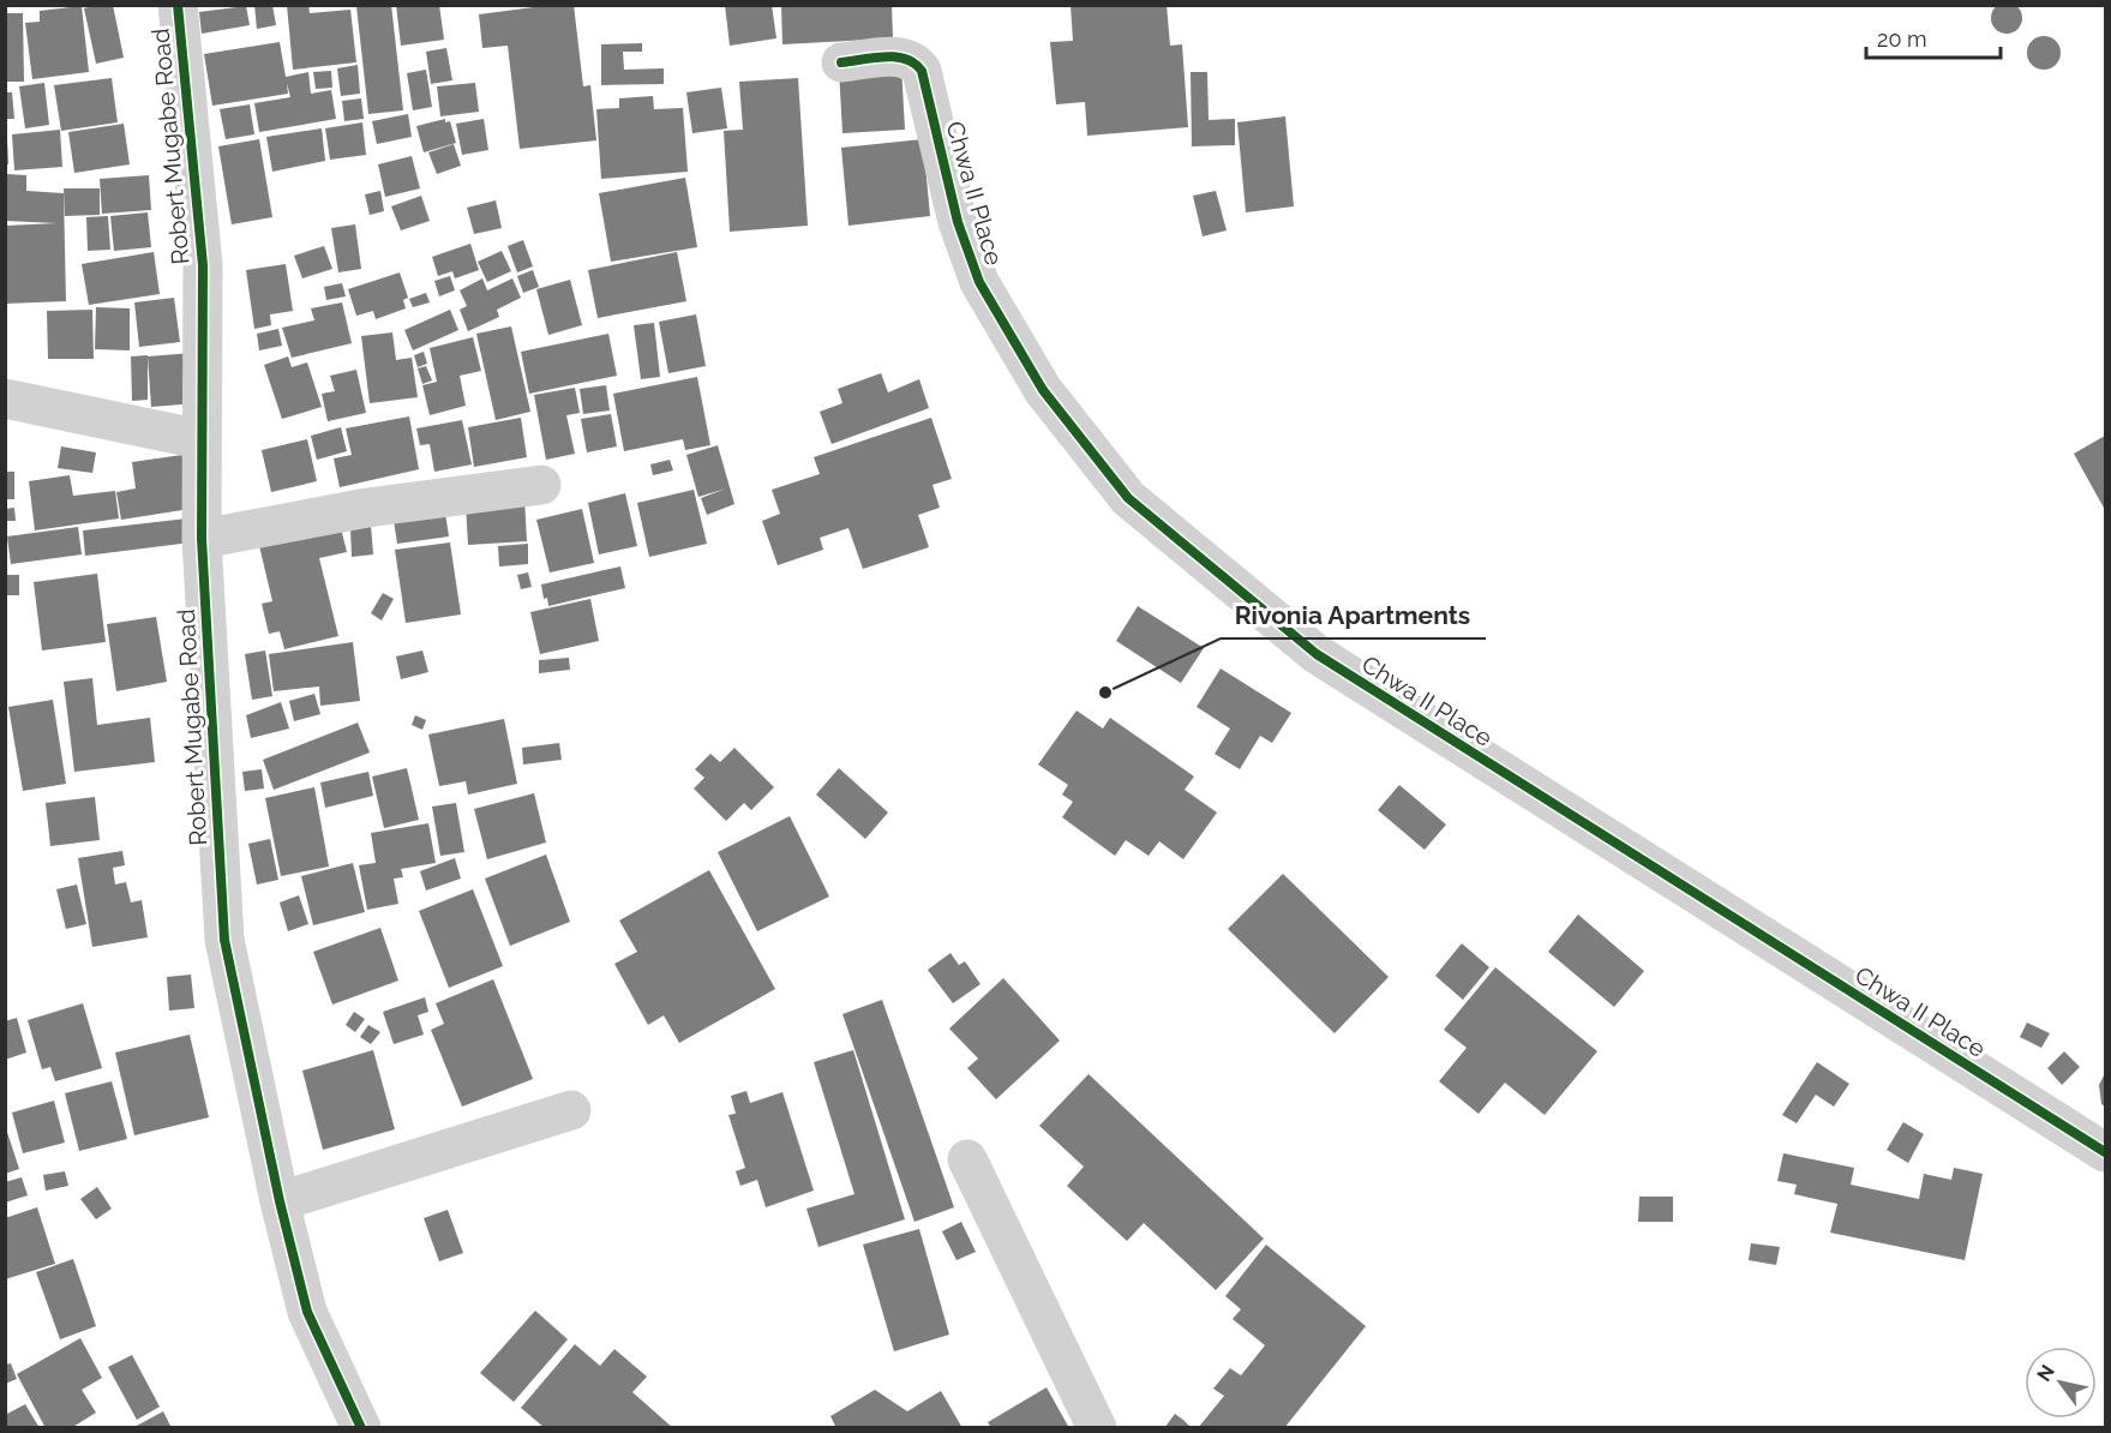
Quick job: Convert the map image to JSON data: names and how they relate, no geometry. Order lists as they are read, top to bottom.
{
  "streets": {
    "street": ["Robert Mugabe Road", "Chwa II Place"]
  },
  "places": ["Rivonia Apartments"],
  "scale_bar": "20 m",
  "north": "top left"
}
